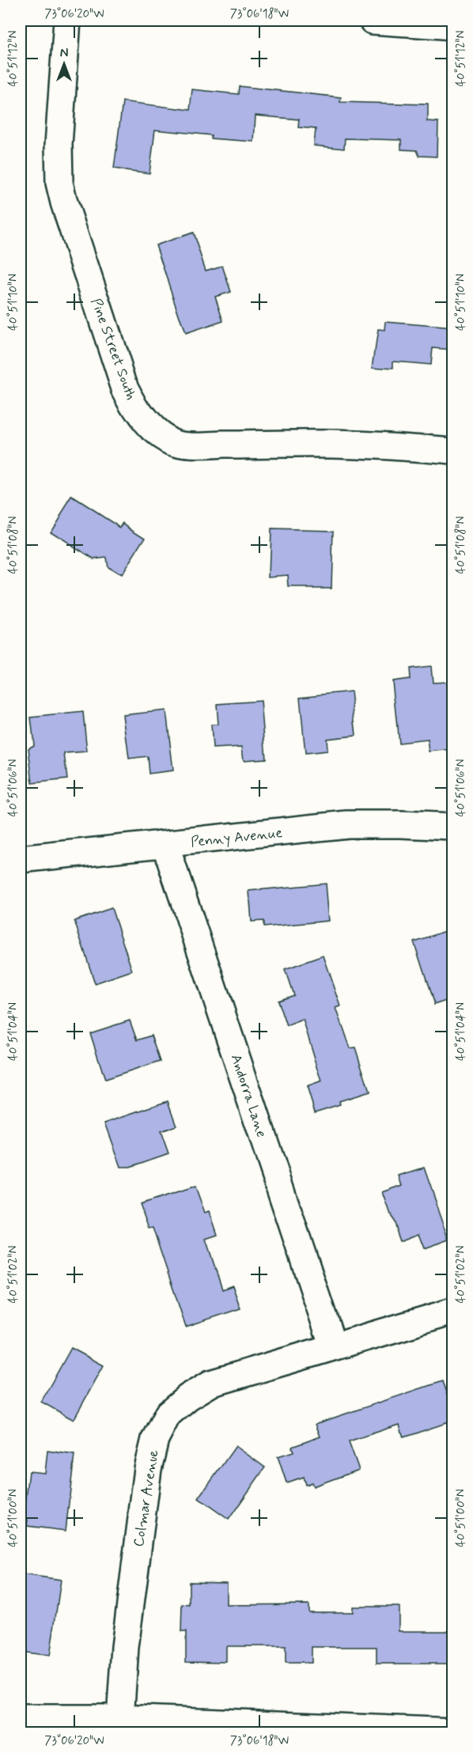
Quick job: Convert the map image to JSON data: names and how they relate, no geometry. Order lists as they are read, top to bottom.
{
  "streets": {
    "street": [
      "Pine Street South",
      "Penny Avenue",
      "Andorra Lane",
      "Colmar Avenue"
    ]
  },
  "crossings": [
    ["Penny Avenue", "Andorra Lane"],
    ["Andorra Lane", "Colmar Avenue"]
  ],
  "north": "top",
  "coordinates": [
    "73°06'20\"W",
    "73°06'18\"W",
    "40°51'12\"N",
    "40°51'10\"N",
    "40°51'08\"N",
    "40°51'06\"N",
    "40°51'04\"N",
    "40°51'02\"N",
    "40°51'00\"N"
  ]
}
